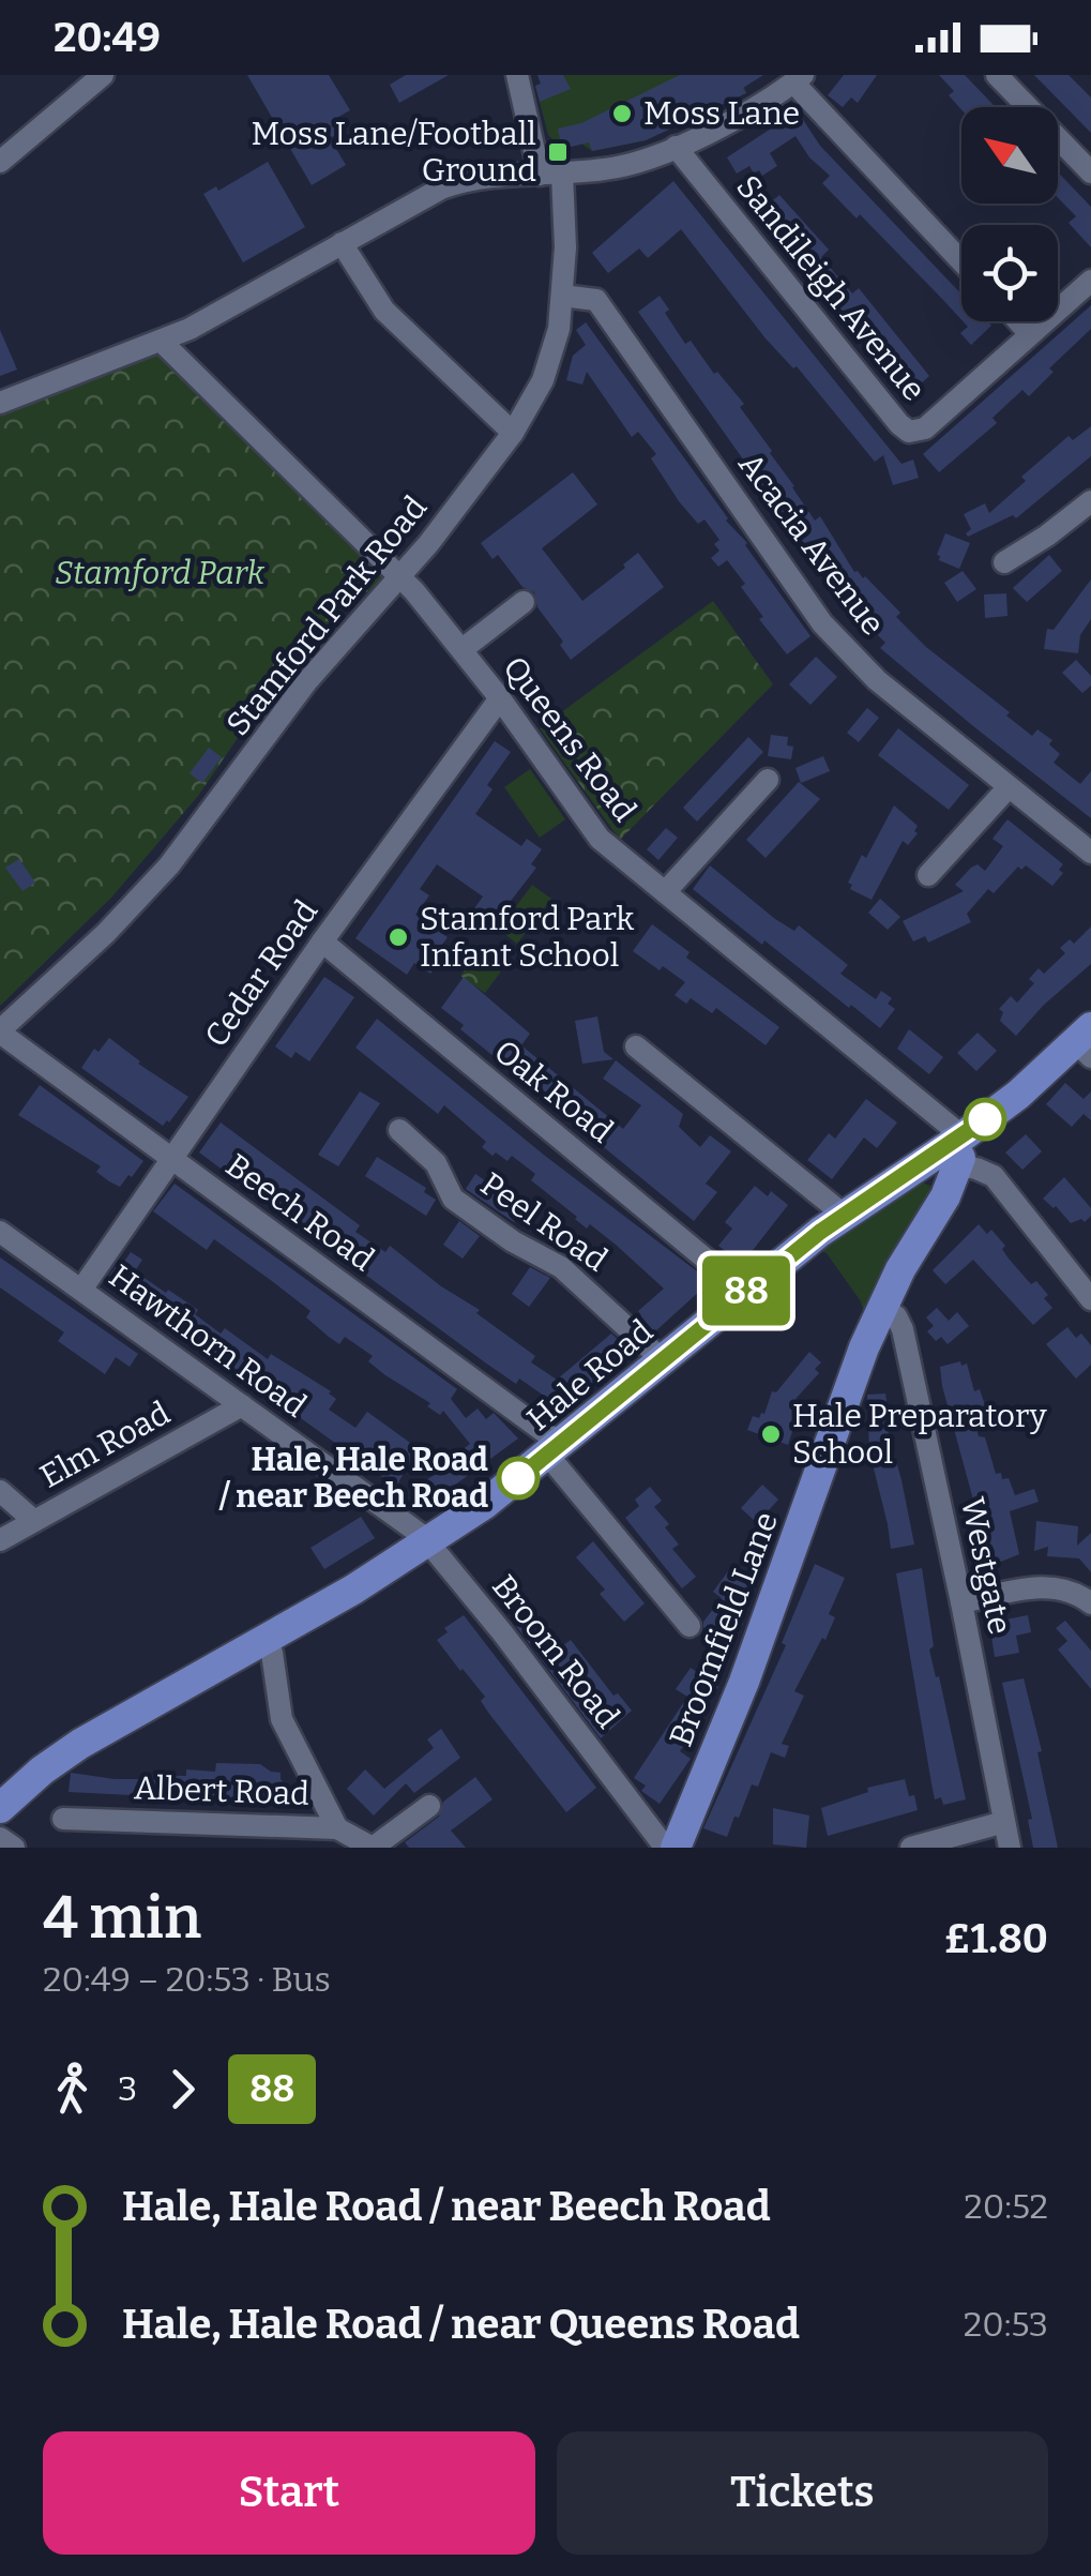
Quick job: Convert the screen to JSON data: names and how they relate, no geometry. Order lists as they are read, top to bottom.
{
  "streets": {
    "main road": ["Hale Road", "Broomfield Lane"],
    "street": [
      "Sandileigh Avenue",
      "Acacia Avenue",
      "Stamford Park Road",
      "Queens Road",
      "Cedar Road",
      "Oak Road",
      "Beech Road",
      "Peel Road",
      "Hawthorn Road",
      "Elm Road",
      "Westgate",
      "Broom Road",
      "Albert Road"
    ]
  },
  "crossings": [
    ["Acacia Avenue", "Stamford Park Road"],
    ["Stamford Park Road", "Queens Road"],
    ["Stamford Park Road", "Beech Road"],
    ["Queens Road", "Cedar Road"],
    ["Queens Road", "Hale Road"],
    ["Queens Road", "Broomfield Lane"],
    ["Cedar Road", "Oak Road"],
    ["Cedar Road", "Beech Road"],
    ["Cedar Road", "Hawthorn Road"],
    ["Oak Road", "Hale Road"],
    ["Beech Road", "Hale Road"],
    ["Peel Road", "Hale Road"],
    ["Hawthorn Road", "Hale Road"],
    ["Hawthorn Road", "Elm Road"],
    ["Hawthorn Road", "Broom Road"],
    ["Hale Road", "Broomfield Lane"],
    ["Hale Road", "Broom Road"],
    ["Westgate", "Broomfield Lane"],
    ["Broomfield Lane", "Broom Road"]
  ],
  "parks": ["Stamford Park"],
  "places": {
    "other": [
      "Moss Lane",
      "Stamford Park Infant School",
      "Hale Preparatory School",
      "Hale, Hale Road / near Beech Road"
    ],
    "transit": ["Moss Lane/Football Ground"]
  },
  "lines": ["bus line 88"],
  "north": "top left",
  "page": {
    "status": "20:49",
    "on_map": "88",
    "heading": ["4 min", "20:49 – 20:53 · Bus", "£1.80"],
    "legs": ["3", "88"],
    "list": [
      {
        "name": "Hale, Hale Road / near Beech Road",
        "value": "20:52"
      },
      {
        "name": "Hale, Hale Road / near Queens Road",
        "value": "20:53"
      }
    ],
    "buttons": ["Start", "Tickets"]
  }
}
